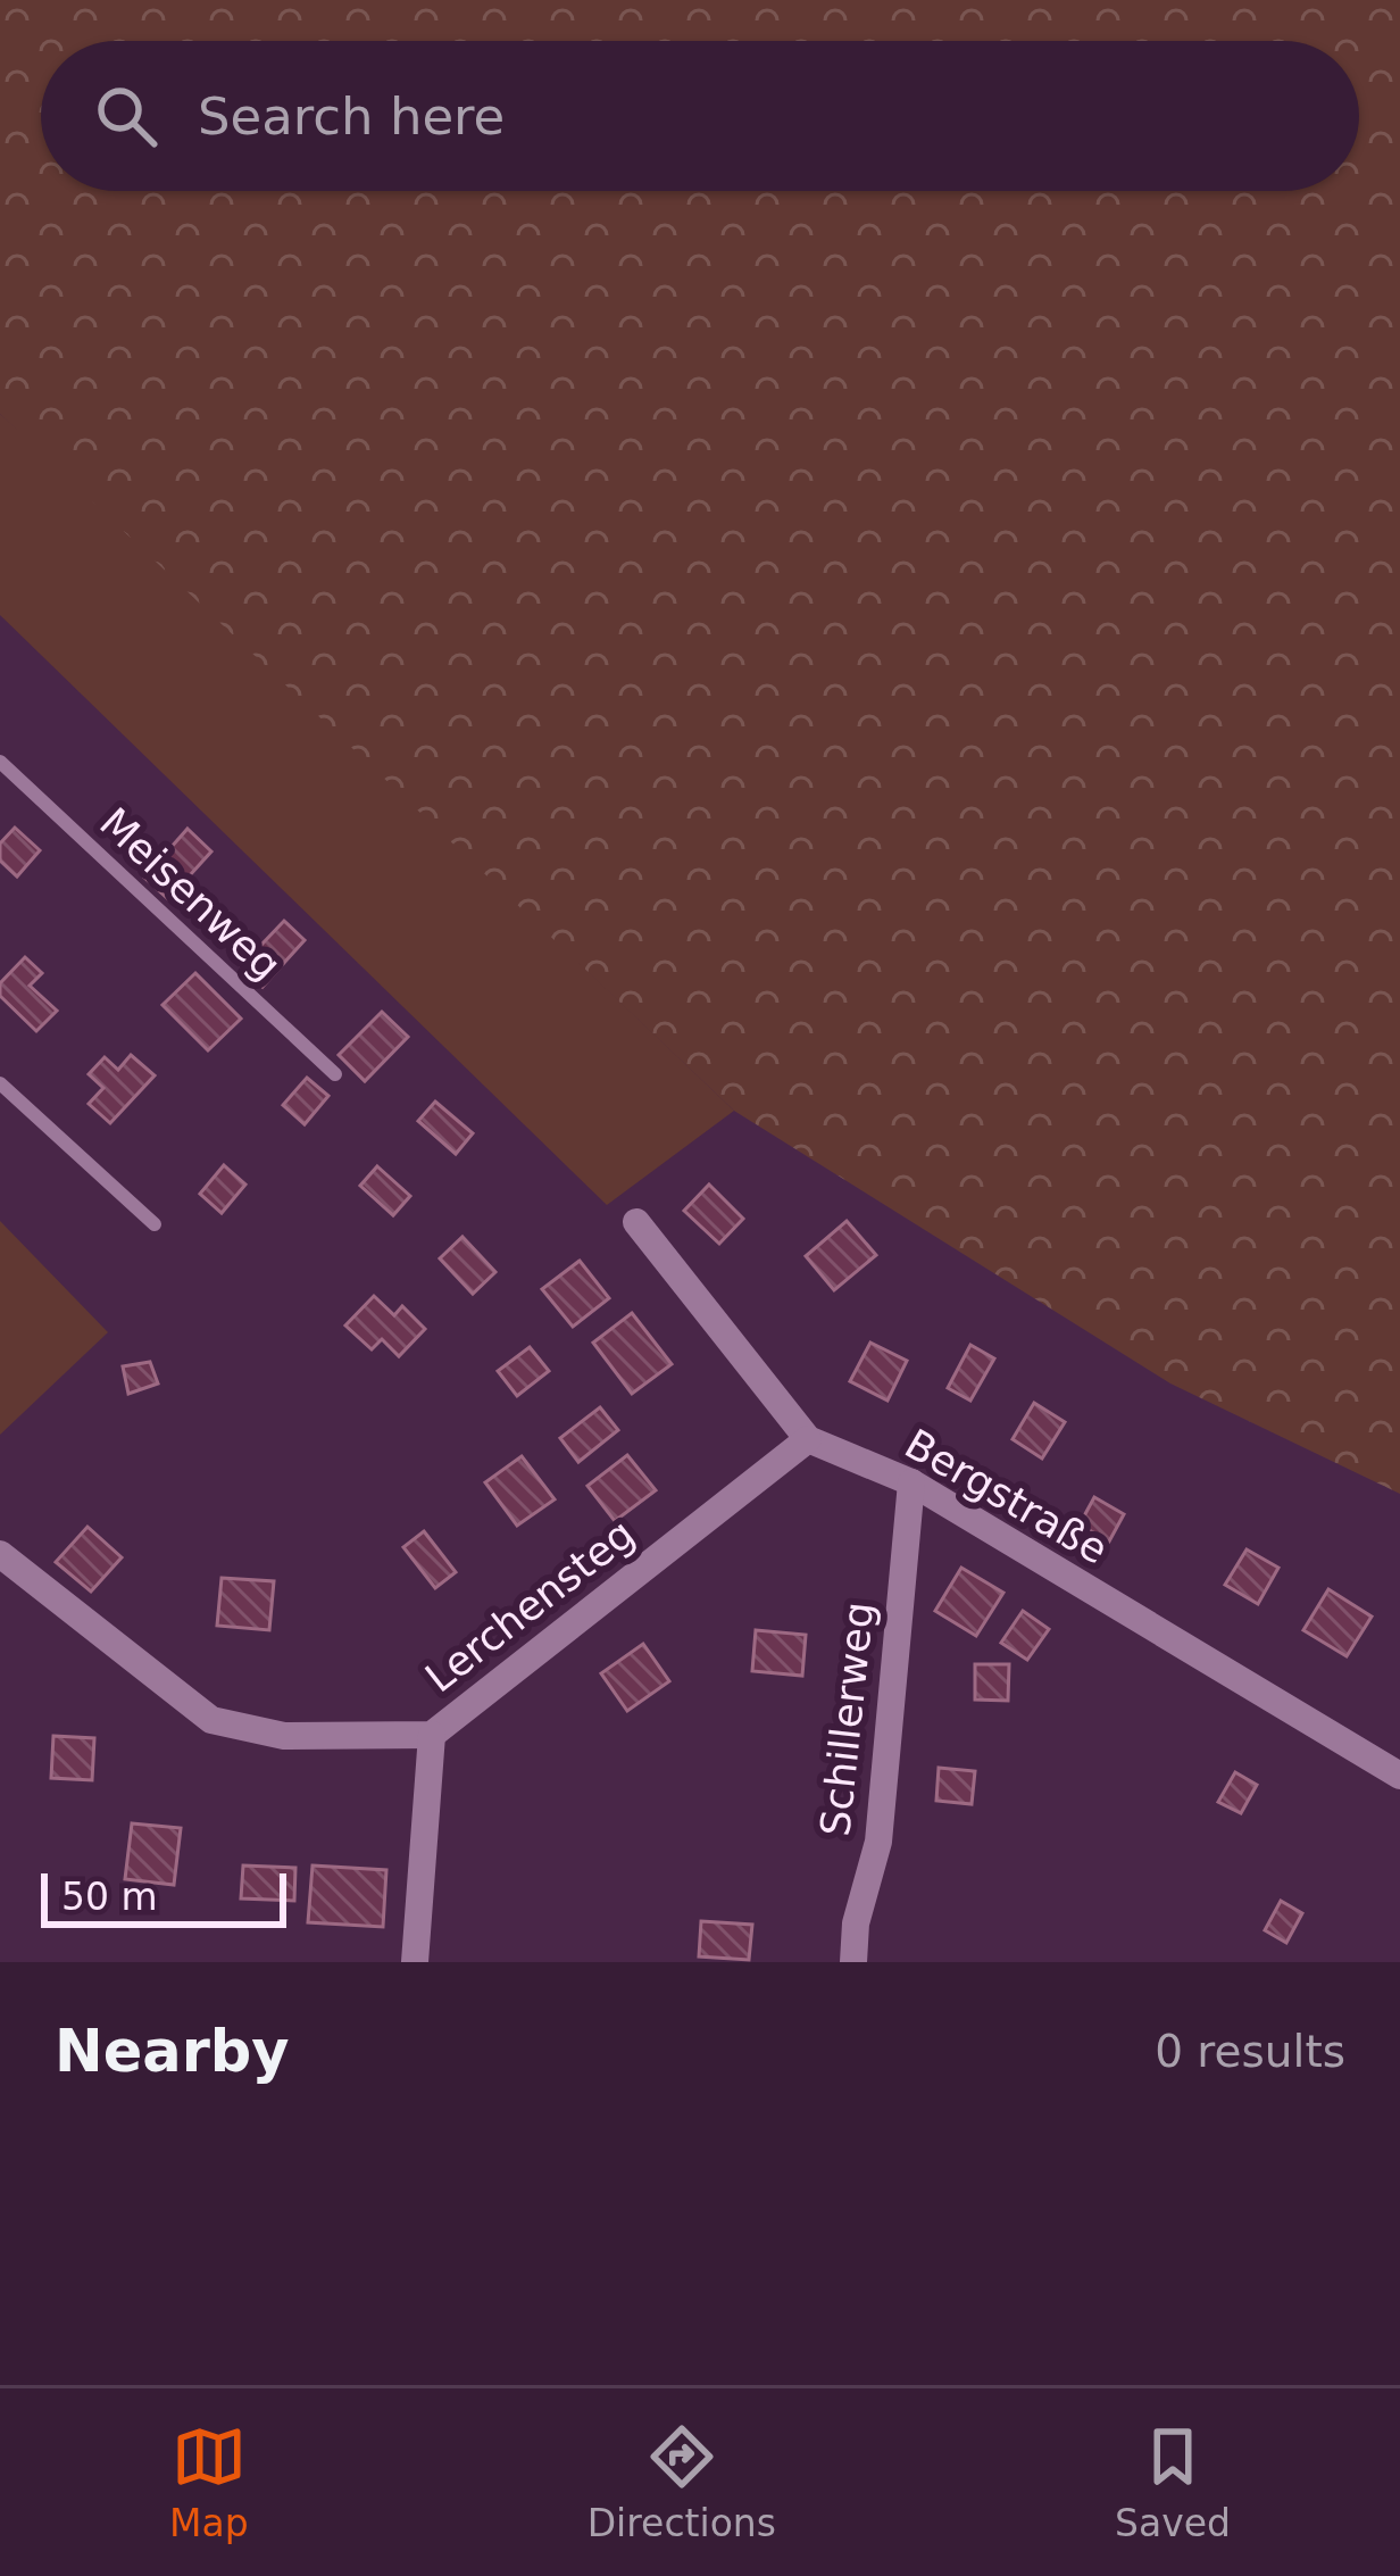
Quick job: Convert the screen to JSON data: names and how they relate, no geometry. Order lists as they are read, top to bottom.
{
  "streets": {
    "street": ["Bergstraße", "Lerchensteg", "Schillerweg"],
    "lane": ["Meisenweg"]
  },
  "crossings": [
    ["Bergstraße", "Lerchensteg"],
    ["Bergstraße", "Schillerweg"]
  ],
  "scale_bar": "50 m",
  "page": {
    "search": "Search here",
    "scale": "50 m",
    "heading": ["Nearby", "0 results"],
    "nav": ["Map", "Directions", "Saved"]
  }
}
